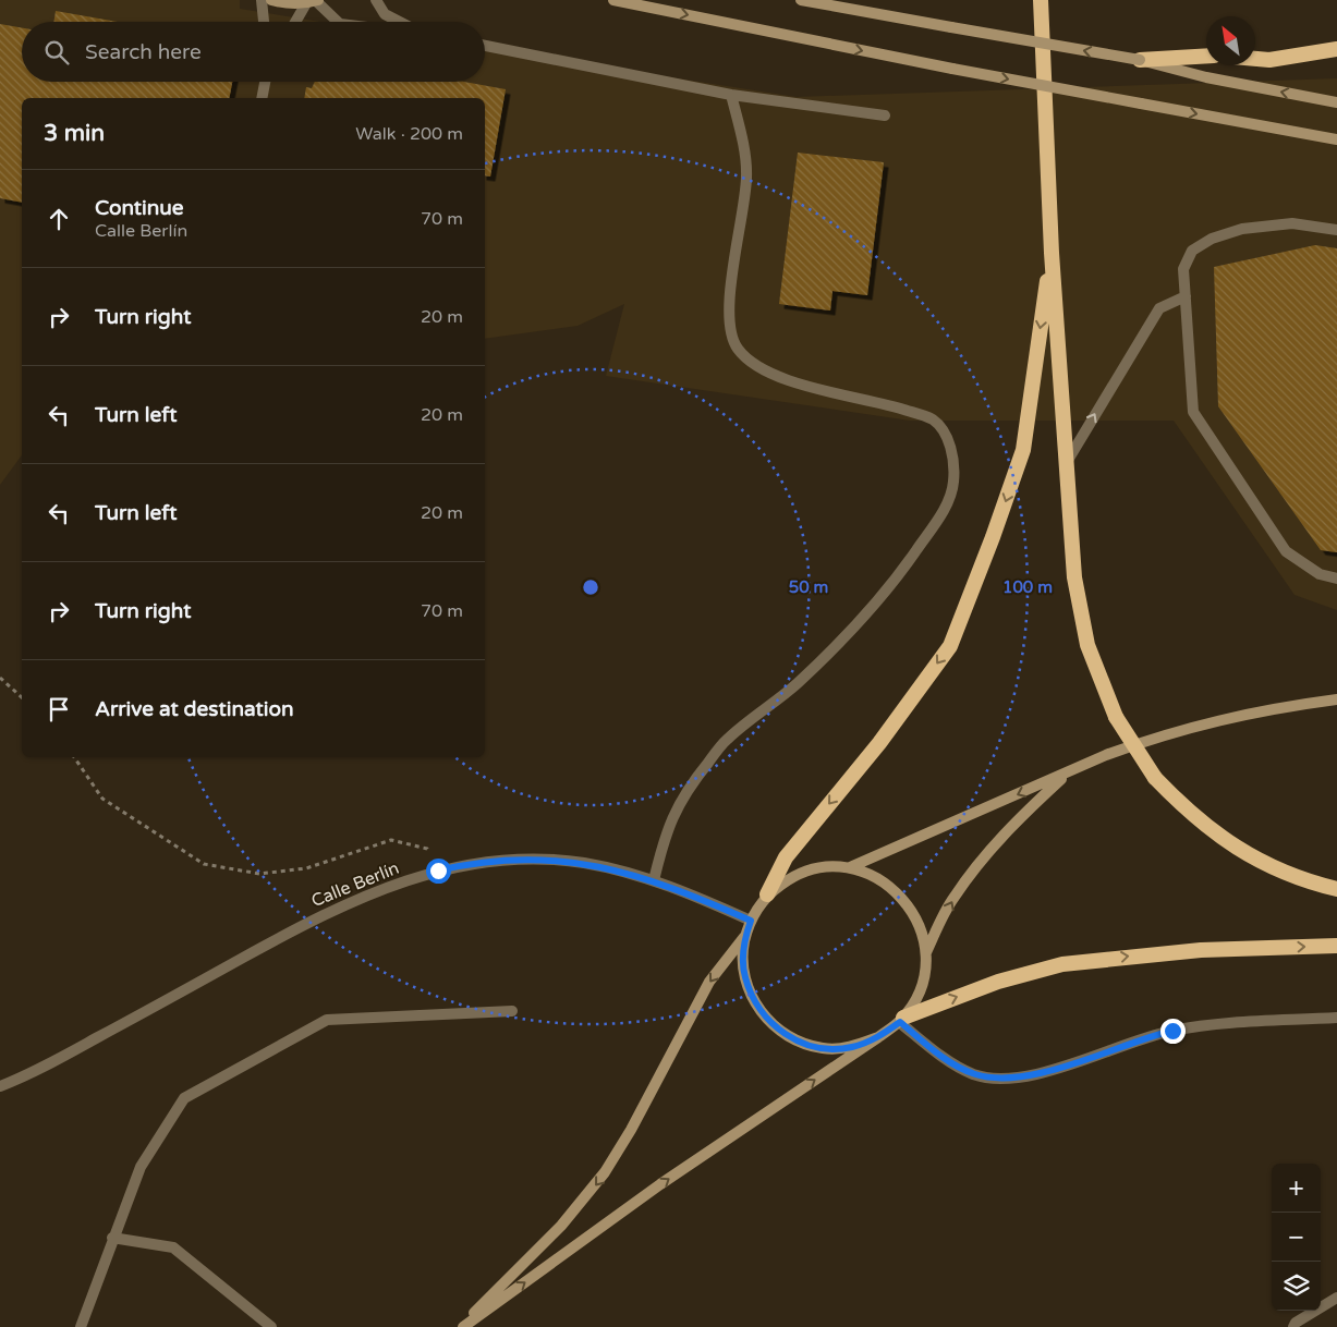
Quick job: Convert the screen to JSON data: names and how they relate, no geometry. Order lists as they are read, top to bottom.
{
  "streets": {
    "street": ["Calle Berlín"]
  },
  "north": "top left",
  "page": {
    "search": "Search here",
    "heading": ["3 min", "Walk · 200 m"],
    "list": [
      ["Continue", "Calle Berlín", "70 m"],
      ["Turn right", "20 m"],
      ["Turn left", "20 m"],
      ["Turn left", "20 m"],
      ["Turn right", "70 m"],
      "Arrive at destination"
    ],
    "map_buttons": ["+", "−"]
  },
  "rings": ["50 m", "100 m"]
}
